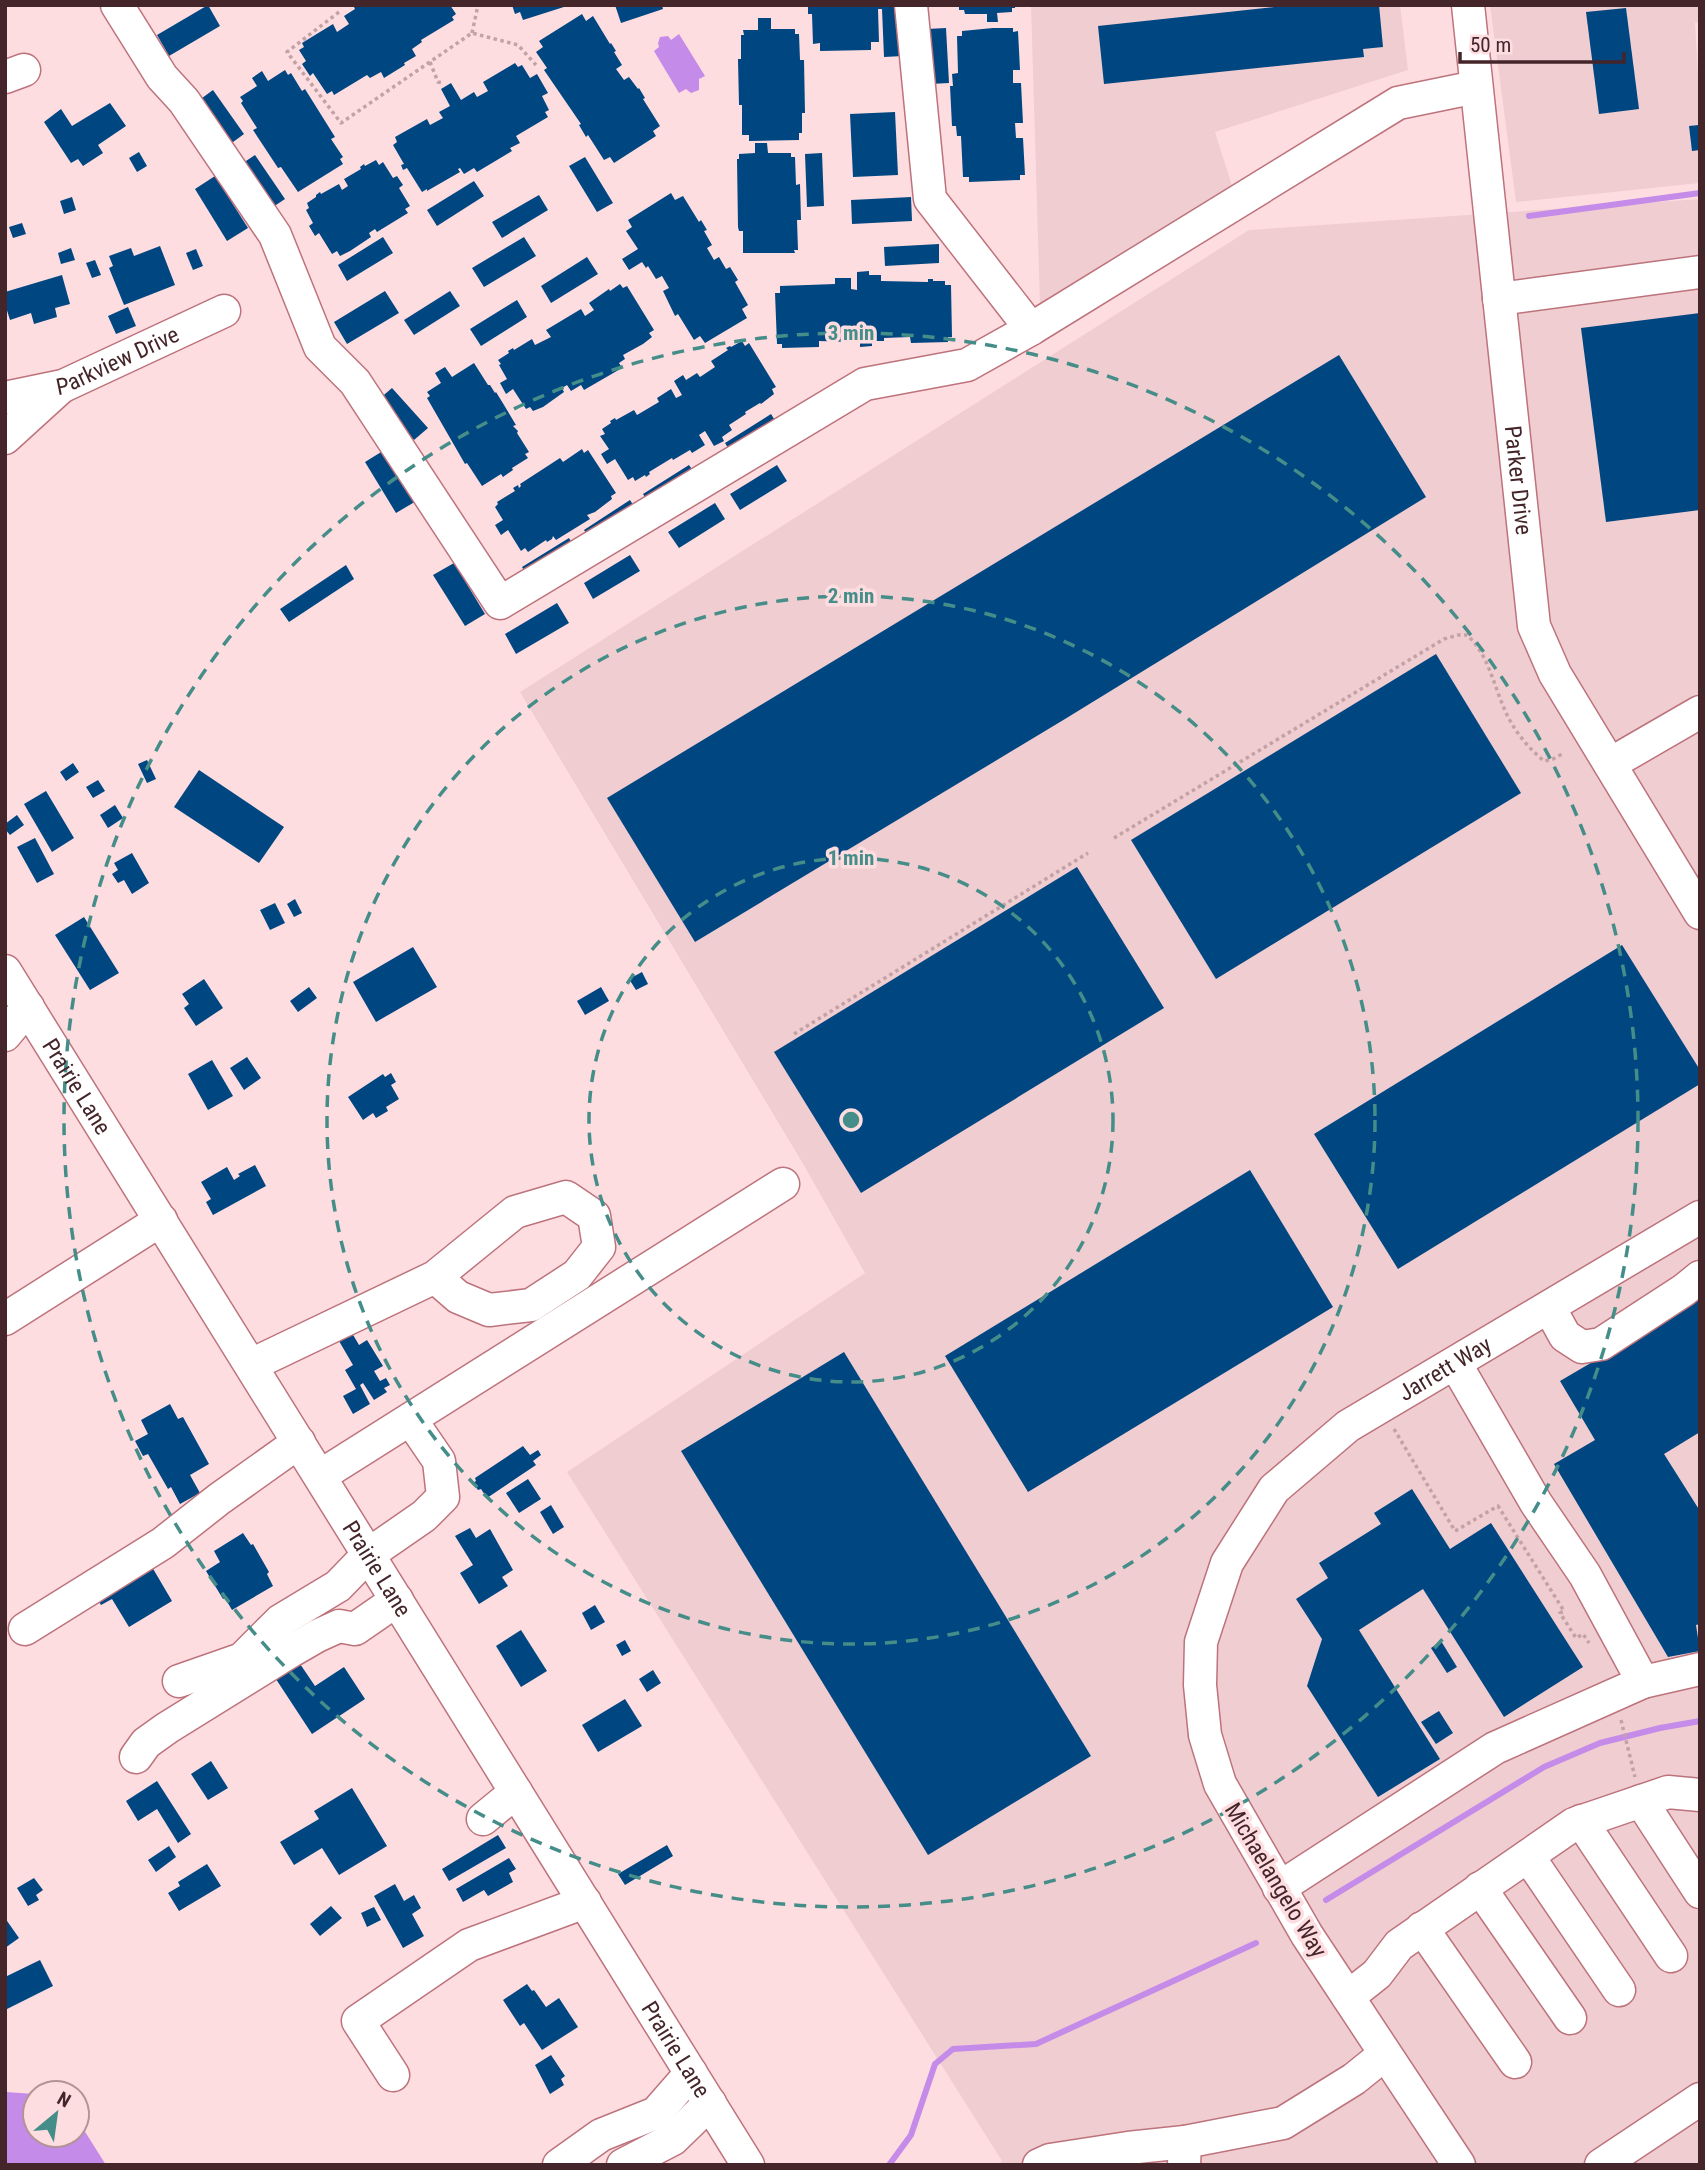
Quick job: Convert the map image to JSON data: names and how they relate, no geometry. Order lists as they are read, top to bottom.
{
  "streets": {
    "street": [
      "Parkview Drive",
      "Parker Drive",
      "Prairie Lane",
      "Jarrett Way",
      "Michaelangelo Way"
    ]
  },
  "crossings": [
    ["Jarrett Way", "Michaelangelo Way"]
  ],
  "scale_bar": "50 m",
  "north": "top right",
  "rings": ["3 min", "2 min", "1 min"]
}
